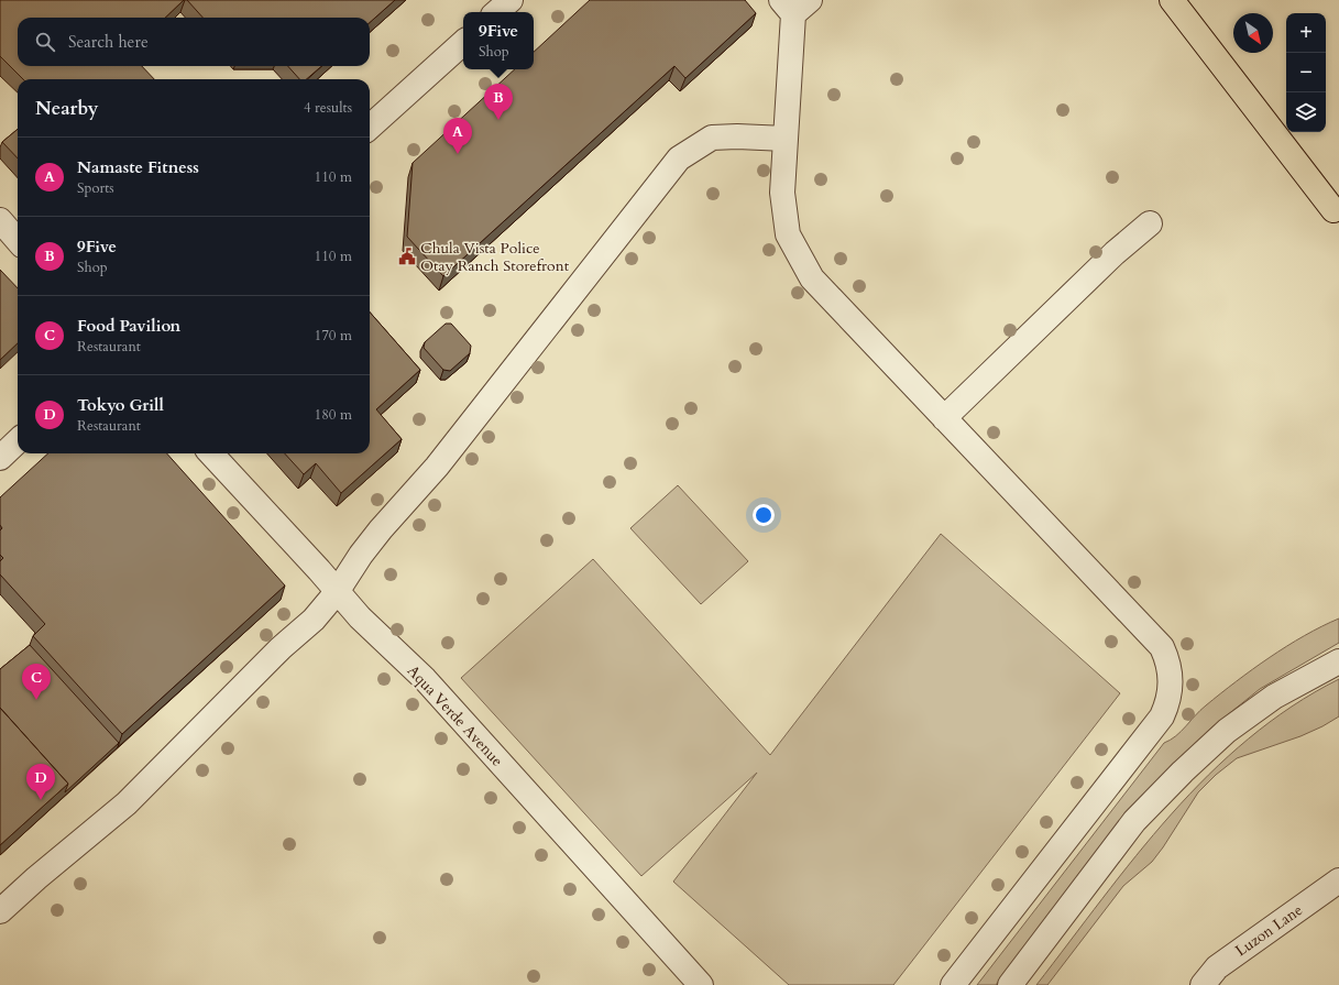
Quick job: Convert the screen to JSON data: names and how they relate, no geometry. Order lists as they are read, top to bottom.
{
  "streets": {
    "street": ["Aqua Verde Avenue", "Luzon Lane"]
  },
  "places": {
    "public building": ["Chula Vista Police Otay Ranch Storefront"]
  },
  "north": "bottom right",
  "page": {
    "popup": ["9Five", "Shop"],
    "map_buttons": ["+", "−"],
    "search": "Search here",
    "heading": ["Nearby", "4 results"],
    "pins": [
      "B",
      "A",
      "C",
      "D"
    ],
    "list": [
      {
        "mark": "A",
        "name": "Namaste Fitness",
        "note": "Sports",
        "value": "110 m"
      },
      {
        "mark": "B",
        "name": "9Five",
        "note": "Shop",
        "value": "110 m"
      },
      {
        "mark": "C",
        "name": "Food Pavilion",
        "note": "Restaurant",
        "value": "170 m"
      },
      {
        "mark": "D",
        "name": "Tokyo Grill",
        "note": "Restaurant",
        "value": "180 m"
      }
    ]
  }
}
